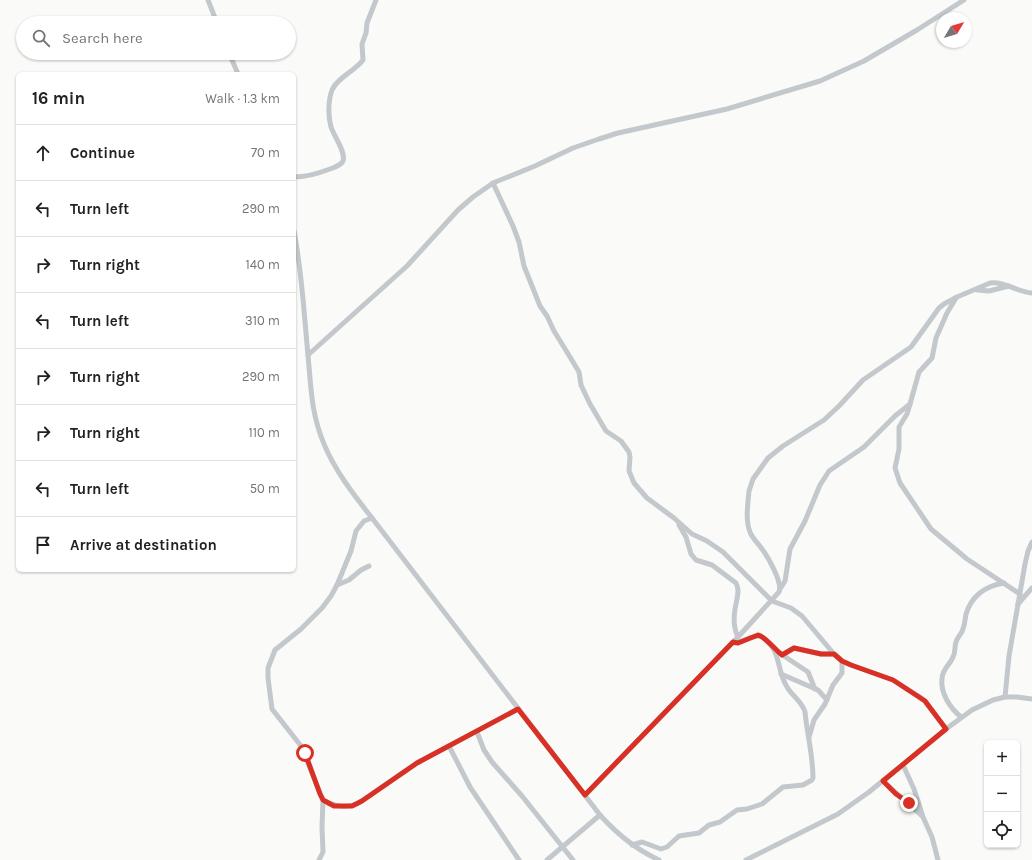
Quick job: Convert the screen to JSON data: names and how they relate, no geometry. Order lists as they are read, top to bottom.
{
  "north": "top right",
  "page": {
    "search": "Search here",
    "heading": ["16 min", "Walk · 1.3 km"],
    "list": [
      ["Continue", "70 m"],
      ["Turn left", "290 m"],
      ["Turn right", "140 m"],
      ["Turn left", "310 m"],
      ["Turn right", "290 m"],
      ["Turn right", "110 m"],
      ["Turn left", "50 m"],
      "Arrive at destination"
    ],
    "map_buttons": ["+", "−"]
  }
}
